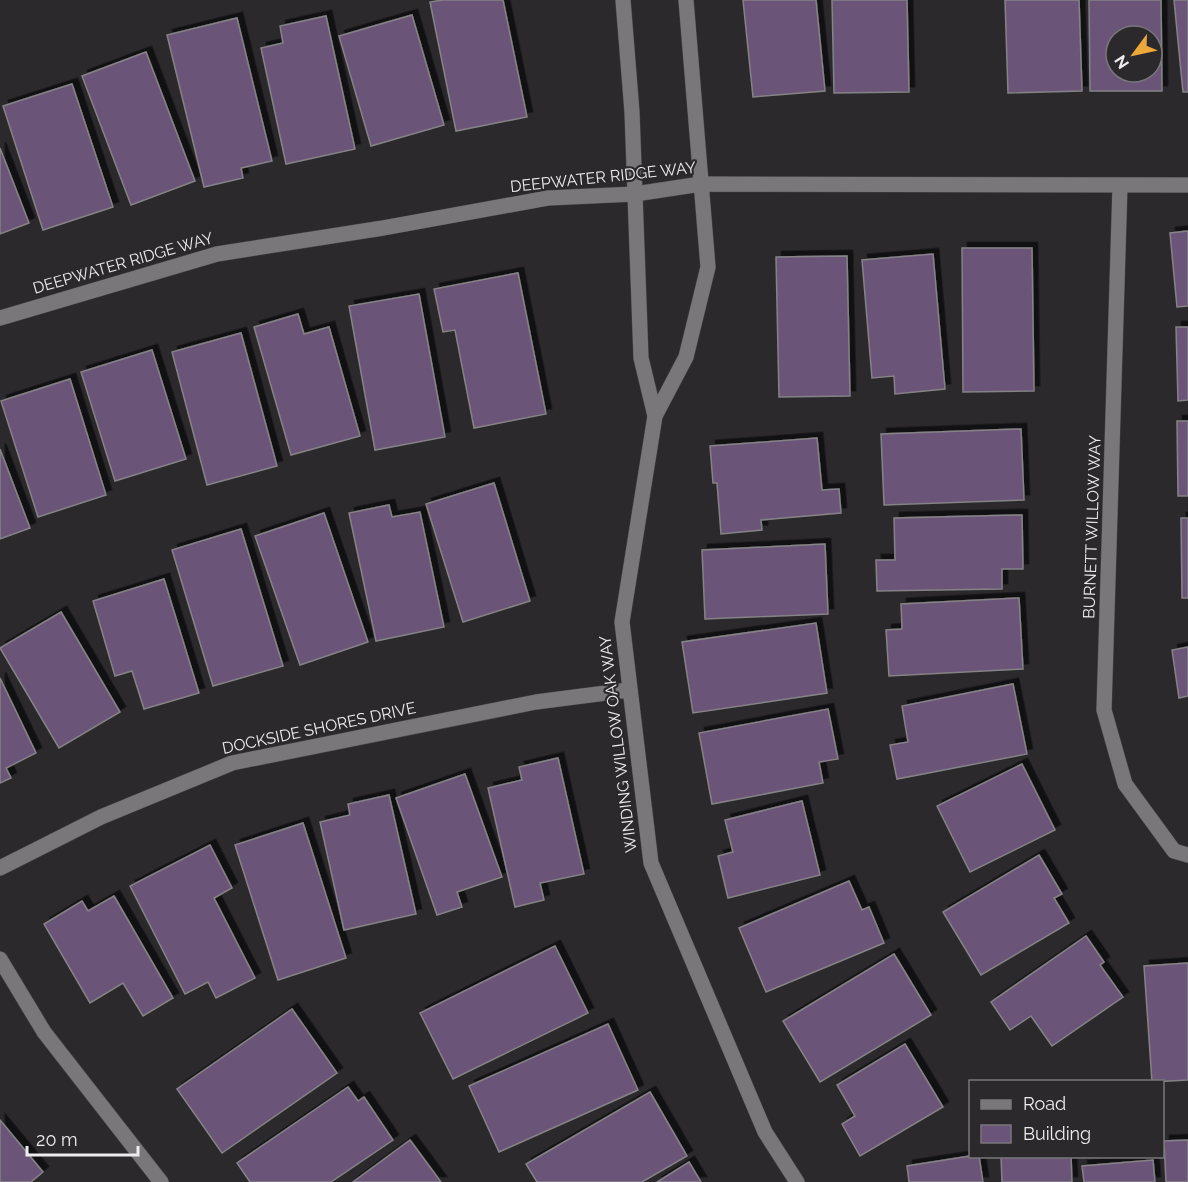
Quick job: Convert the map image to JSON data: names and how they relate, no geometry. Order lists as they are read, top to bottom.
{
  "streets": {
    "street": [
      "DEEPWATER RIDGE WAY",
      "BURNETT WILLOW WAY",
      "DOCKSIDE SHORES DRIVE",
      "WINDING WILLOW OAK WAY"
    ]
  },
  "crossings": [
    ["DEEPWATER RIDGE WAY", "BURNETT WILLOW WAY"],
    ["DEEPWATER RIDGE WAY", "WINDING WILLOW OAK WAY"],
    ["DOCKSIDE SHORES DRIVE", "WINDING WILLOW OAK WAY"]
  ],
  "legend": ["Road", "Building"],
  "scale_bar": "20 m",
  "north": "bottom left"
}
